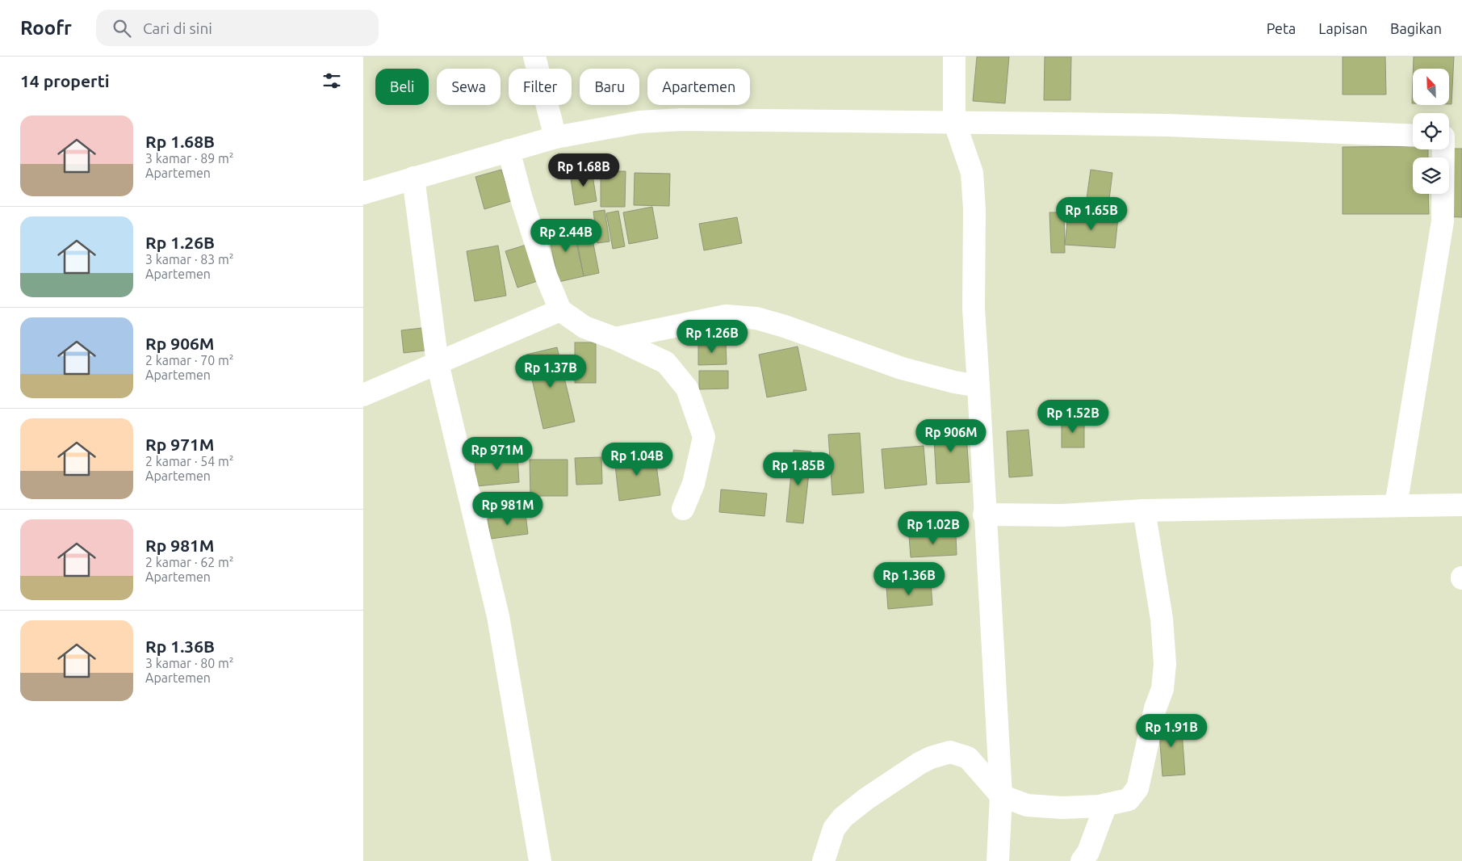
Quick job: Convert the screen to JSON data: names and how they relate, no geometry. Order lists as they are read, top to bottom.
{
  "north": "top left",
  "page": {
    "header": "Roofr",
    "search": "Cari di sini",
    "nav": ["Peta", "Lapisan", "Bagikan"],
    "heading": "14 properti",
    "chip": [
      "Beli",
      "Sewa",
      "Filter",
      "Baru",
      "Apartemen"
    ],
    "list": [
      {
        "name": "Rp 1.68B",
        "note": "3 kamar · 89 m² · Apartemen"
      },
      {
        "name": "Rp 1.26B",
        "note": "3 kamar · 83 m² · Apartemen"
      },
      {
        "name": "Rp 906M",
        "note": "2 kamar · 70 m² · Apartemen"
      },
      {
        "name": "Rp 971M",
        "note": "2 kamar · 54 m² · Apartemen"
      },
      {
        "name": "Rp 981M",
        "note": "2 kamar · 62 m² · Apartemen"
      },
      {
        "name": "Rp 1.36B",
        "note": "3 kamar · 80 m² · Apartemen"
      }
    ],
    "price": [
      "Rp 1.68B",
      "Rp 1.65B",
      "Rp 2.44B",
      "Rp 1.26B",
      "Rp 1.37B",
      "Rp 1.52B",
      "Rp 906M",
      "Rp 971M",
      "Rp 1.04B",
      "Rp 1.85B",
      "Rp 981M",
      "Rp 1.02B",
      "Rp 1.36B",
      "Rp 1.91B"
    ]
  }
}
